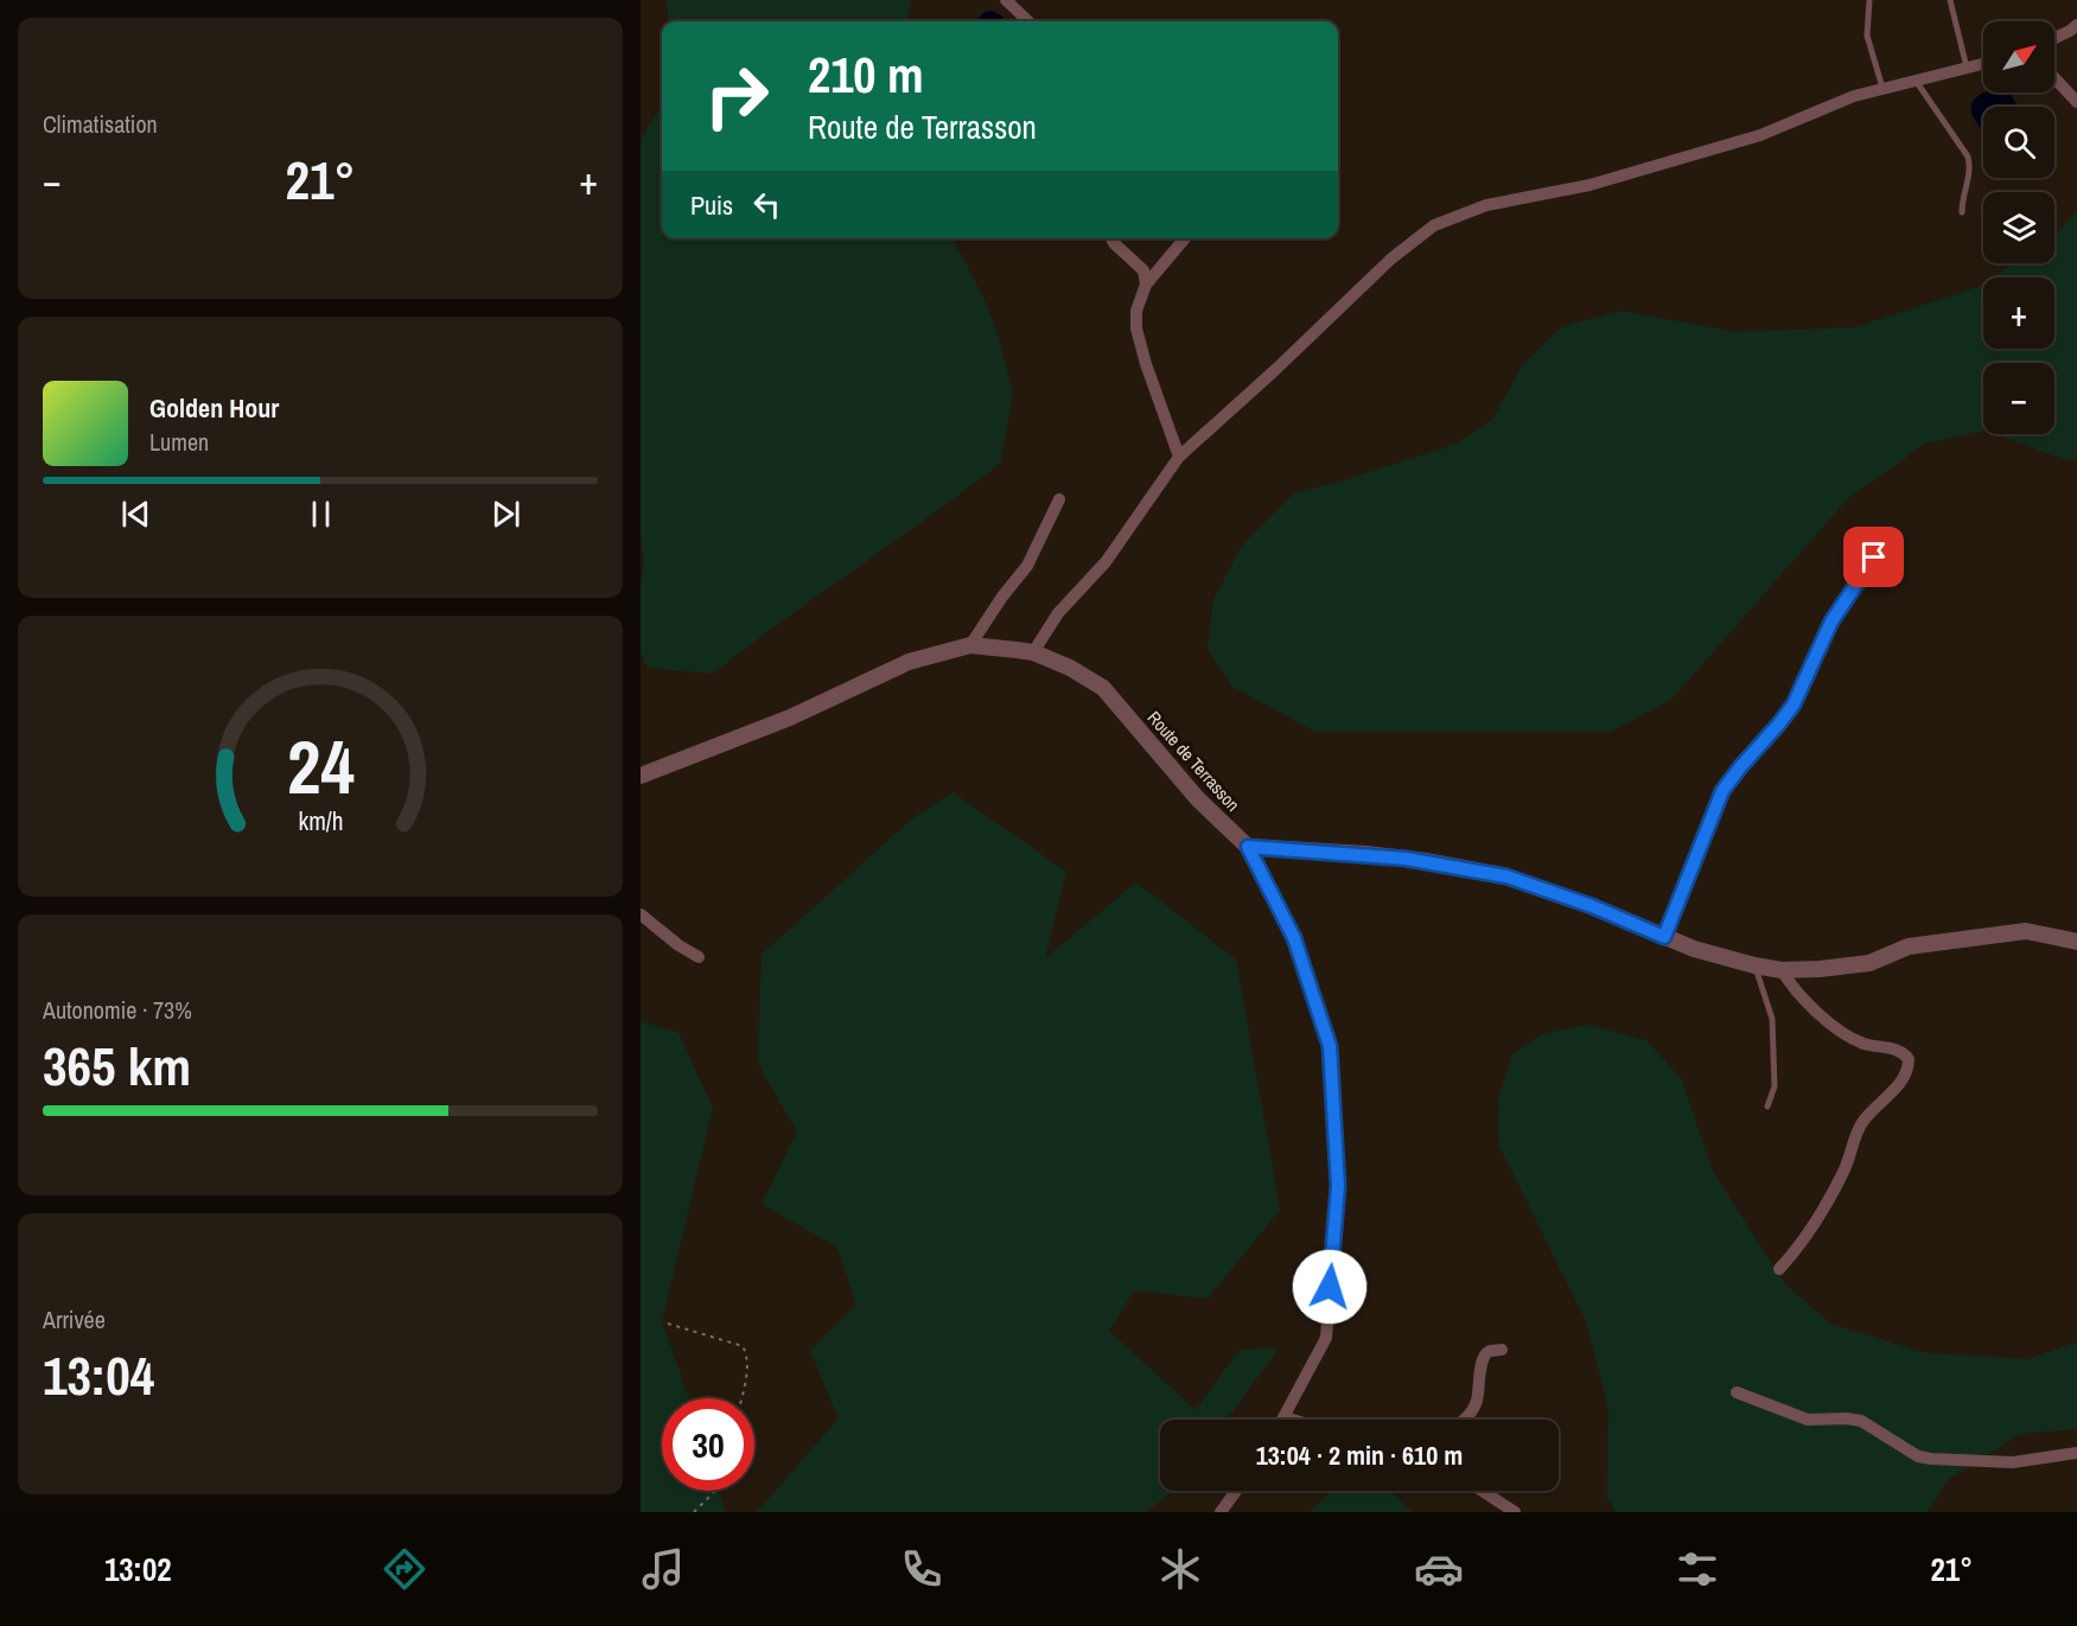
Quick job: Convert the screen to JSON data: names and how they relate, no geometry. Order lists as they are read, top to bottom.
{
  "streets": {
    "street": ["Route de Terrasson"]
  },
  "north": "top right",
  "page": {
    "tile": [
      "Climatisation",
      ["Autonomie · 73%", "365 km"],
      ["Arrivée", "13:04"]
    ],
    "map_buttons": ["+", "−"],
    "turn": ["210 m", "Route de Terrasson"],
    "heat": ["−", "21°", "+"],
    "then": "Puis",
    "song": ["Golden Hour", "Lumen"],
    "limit": "30",
    "trip": "13:04 · 2 min · 610 m",
    "tabs": ["13:02", "21°"],
    "gauge": ["24", "km/h"]
  }
}
